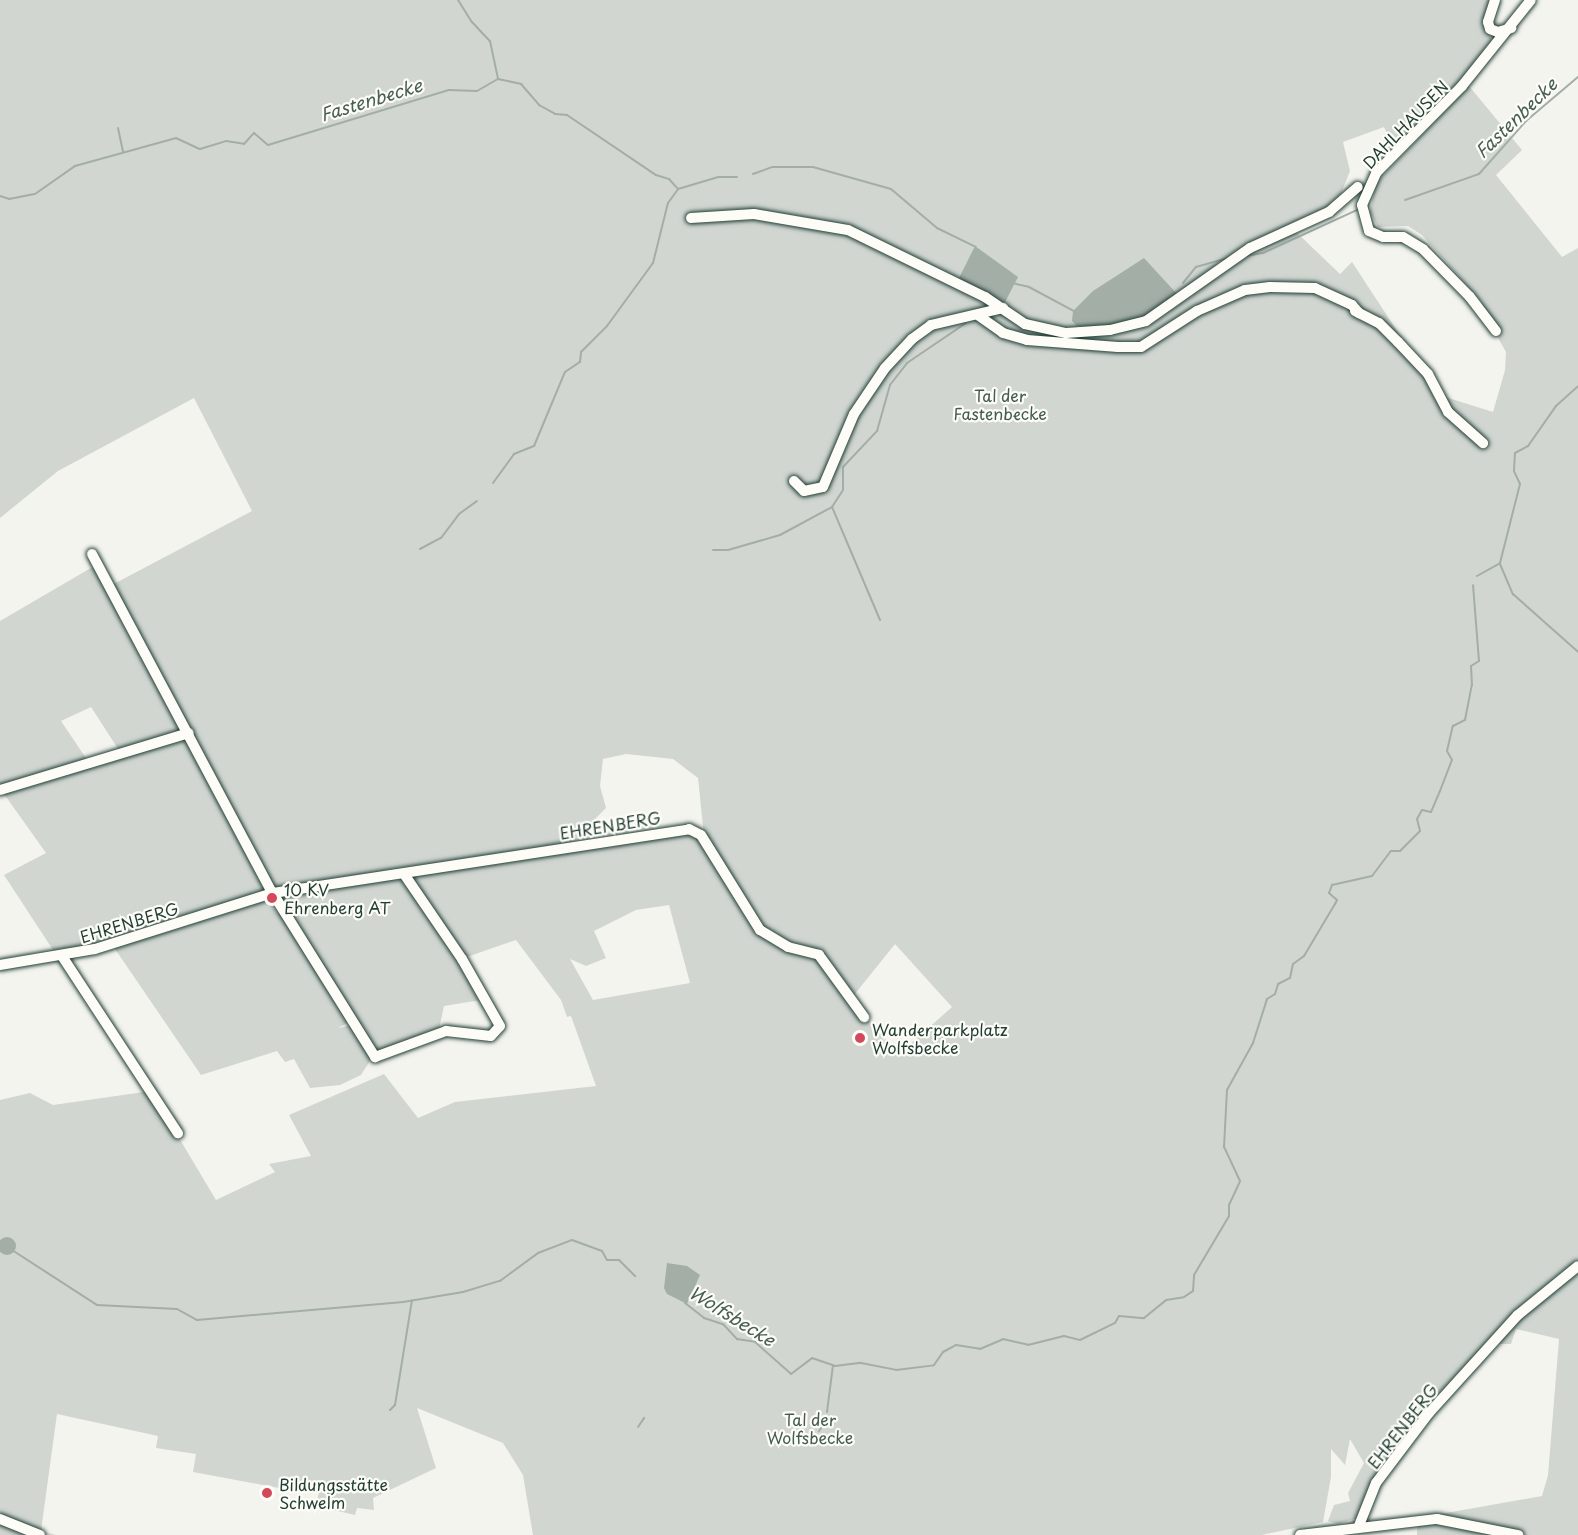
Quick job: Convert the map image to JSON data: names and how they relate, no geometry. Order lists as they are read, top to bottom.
{
  "streets": {
    "street": ["DAHLHAUSEN", "EHRENBERG"]
  },
  "water": ["Fastenbecke", "Wolfsbecke"],
  "parks": ["Tal der Fastenbecke", "Tal der Wolfsbecke"],
  "places": ["10 KV Ehrenberg AT", "Wanderparkplatz Wolfsbecke", "Bildungsstätte Schwelm"]
}
